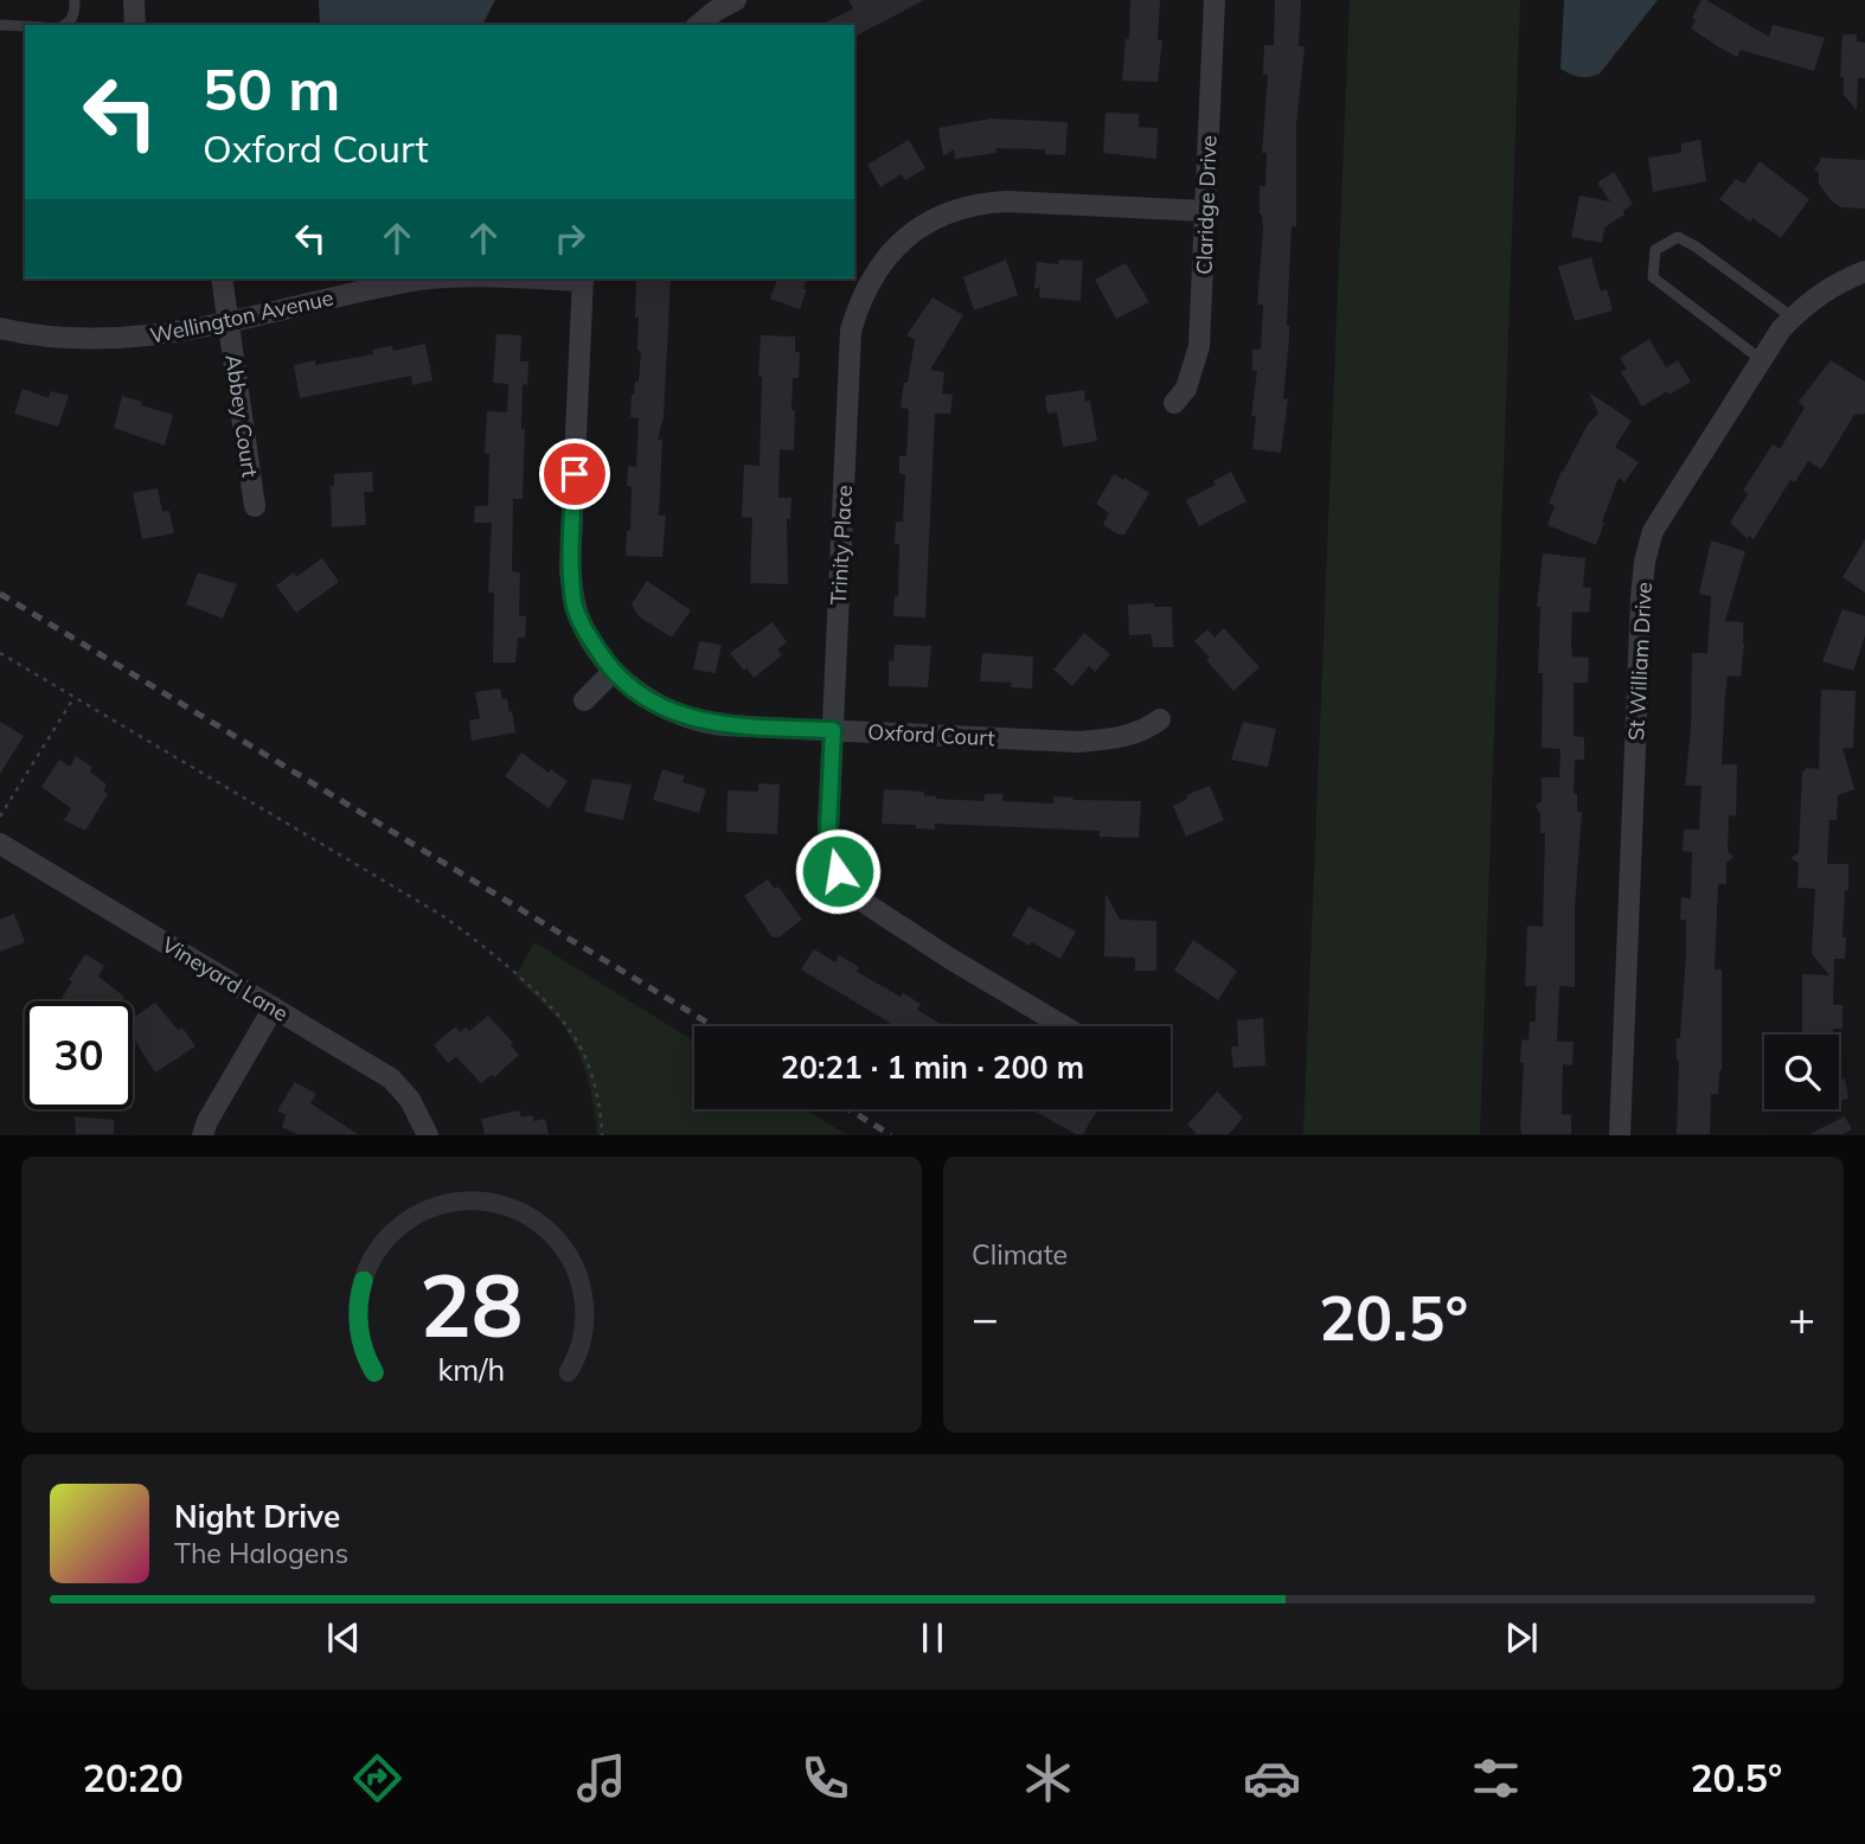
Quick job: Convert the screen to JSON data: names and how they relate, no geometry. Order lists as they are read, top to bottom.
{
  "streets": {
    "street": [
      "Claridge Drive",
      "Wellington Avenue",
      "Abbey Court",
      "Trinity Place",
      "St William Drive",
      "Oxford Court",
      "Vineyard Lane"
    ]
  },
  "crossings": [
    ["Claridge Drive", "Trinity Place"],
    ["Wellington Avenue", "Abbey Court"],
    ["Trinity Place", "Oxford Court"]
  ],
  "page": {
    "turn": ["50 m", "Oxford Court"],
    "limit": "30",
    "trip": "20:21 · 1 min · 200 m",
    "tile": "Climate",
    "heat": ["−", "20.5°", "+"],
    "song": ["Night Drive", "The Halogens"],
    "tabs": ["20:20", "20.5°"],
    "gauge": ["28", "km/h"]
  }
}
